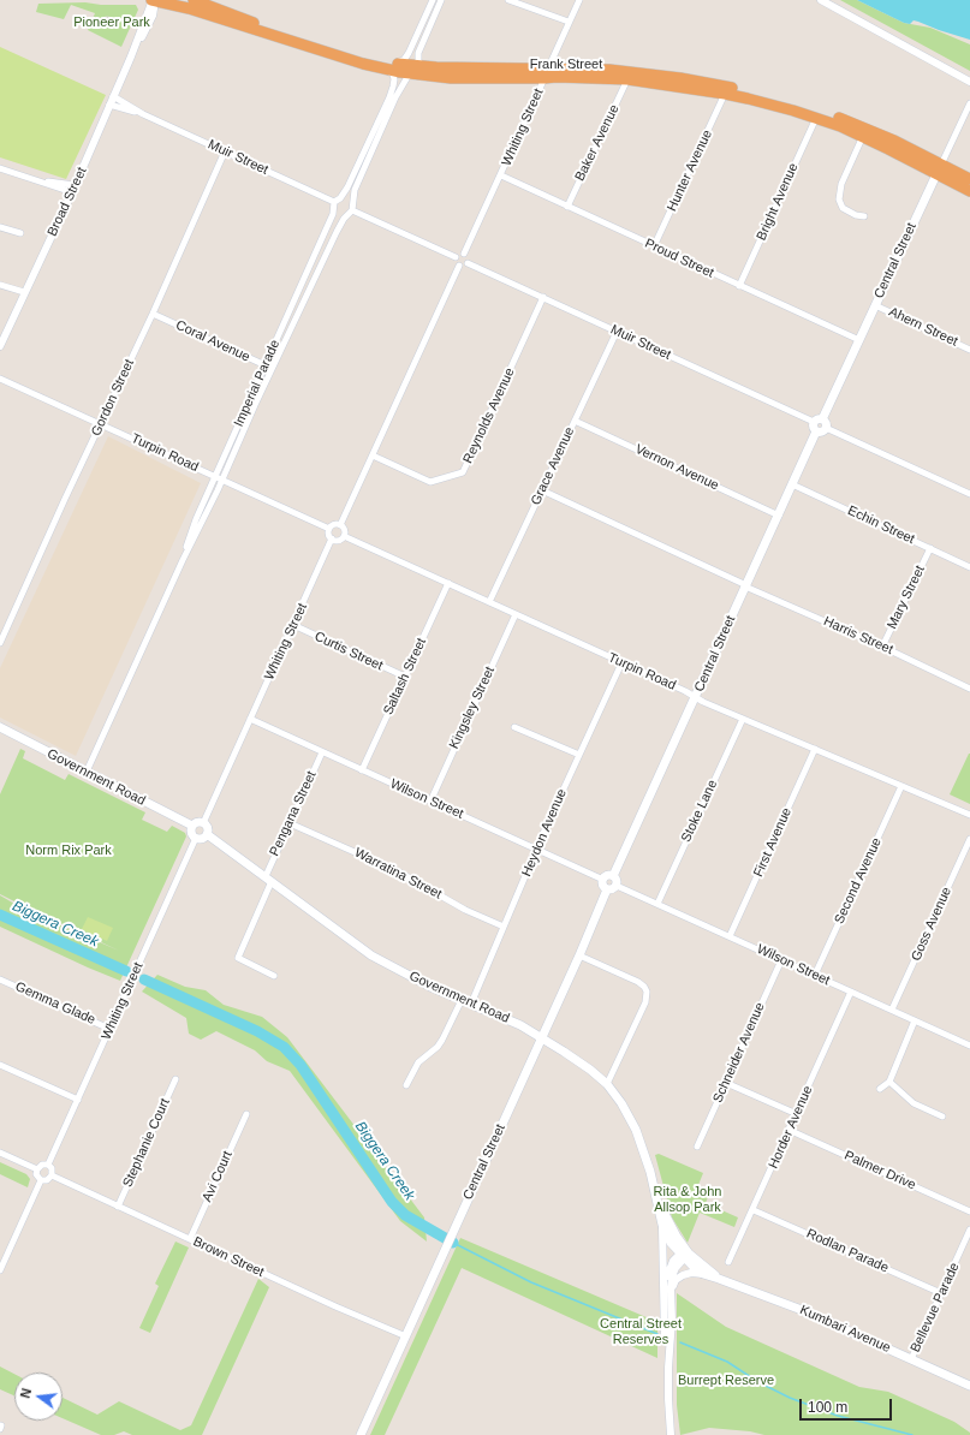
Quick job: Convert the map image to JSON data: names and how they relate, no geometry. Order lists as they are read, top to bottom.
{
  "streets": {
    "highway": ["Frank Street"],
    "main road": ["Central Street", "Government Road", "Kumbari Avenue"],
    "street": [
      "Whiting Street",
      "Baker Avenue",
      "Muir Street",
      "Hunter Avenue",
      "Broad Street",
      "Bright Avenue",
      "Proud Street",
      "Ahern Street",
      "Coral Avenue",
      "Imperial Parade",
      "Gordon Street",
      "Reynolds Avenue",
      "Turpin Road",
      "Grace Avenue",
      "Vernon Avenue",
      "Echin Street",
      "Mary Street",
      "Harris Street",
      "Curtis Street",
      "Saltash Street",
      "Kingsley Street",
      "Wilson Street",
      "Stoke Lane",
      "Pengana Street",
      "Heydon Avenue",
      "First Avenue",
      "Warratina Street",
      "Second Avenue",
      "Goss Avenue",
      "Gemma Glade",
      "Schneider Avenue",
      "Horder Avenue",
      "Stephanie Court",
      "Palmer Drive",
      "Avi Court",
      "Rodlan Parade",
      "Brown Street",
      "Bellevue Parade"
    ]
  },
  "crossings": [
    ["Frank Street", "Whiting Street"],
    ["Frank Street", "Baker Avenue"],
    ["Frank Street", "Hunter Avenue"],
    ["Frank Street", "Broad Street"],
    ["Frank Street", "Bright Avenue"],
    ["Frank Street", "Central Street"],
    ["Frank Street", "Imperial Parade"],
    ["Whiting Street", "Muir Street"],
    ["Whiting Street", "Proud Street"],
    ["Whiting Street", "Turpin Road"],
    ["Whiting Street", "Curtis Street"],
    ["Whiting Street", "Government Road"],
    ["Whiting Street", "Wilson Street"],
    ["Whiting Street", "Gemma Glade"],
    ["Whiting Street", "Brown Street"],
    ["Baker Avenue", "Proud Street"],
    ["Muir Street", "Broad Street"],
    ["Muir Street", "Central Street"],
    ["Muir Street", "Imperial Parade"],
    ["Muir Street", "Gordon Street"],
    ["Muir Street", "Reynolds Avenue"],
    ["Muir Street", "Grace Avenue"],
    ["Hunter Avenue", "Proud Street"],
    ["Bright Avenue", "Proud Street"],
    ["Proud Street", "Central Street"],
    ["Central Street", "Ahern Street"],
    ["Central Street", "Turpin Road"],
    ["Central Street", "Vernon Avenue"],
    ["Central Street", "Echin Street"],
    ["Central Street", "Harris Street"],
    ["Central Street", "Government Road"],
    ["Central Street", "Wilson Street"],
    ["Central Street", "Brown Street"],
    ["Coral Avenue", "Imperial Parade"],
    ["Coral Avenue", "Gordon Street"],
    ["Imperial Parade", "Turpin Road"],
    ["Imperial Parade", "Government Road"],
    ["Gordon Street", "Turpin Road"],
    ["Turpin Road", "Grace Avenue"],
    ["Turpin Road", "Saltash Street"],
    ["Turpin Road", "Kingsley Street"],
    ["Turpin Road", "Stoke Lane"],
    ["Turpin Road", "Heydon Avenue"],
    ["Turpin Road", "First Avenue"],
    ["Turpin Road", "Second Avenue"],
    ["Grace Avenue", "Vernon Avenue"],
    ["Grace Avenue", "Harris Street"],
    ["Echin Street", "Mary Street"],
    ["Mary Street", "Harris Street"],
    ["Curtis Street", "Saltash Street"],
    ["Saltash Street", "Wilson Street"],
    ["Kingsley Street", "Wilson Street"],
    ["Government Road", "Pengana Street"],
    ["Government Road", "Heydon Avenue"],
    ["Government Road", "Kumbari Avenue"],
    ["Wilson Street", "Stoke Lane"],
    ["Wilson Street", "Pengana Street"],
    ["Wilson Street", "Heydon Avenue"],
    ["Wilson Street", "First Avenue"],
    ["Wilson Street", "Second Avenue"],
    ["Wilson Street", "Goss Avenue"],
    ["Wilson Street", "Schneider Avenue"],
    ["Wilson Street", "Horder Avenue"],
    ["Pengana Street", "Warratina Street"],
    ["Heydon Avenue", "Warratina Street"],
    ["Horder Avenue", "Palmer Drive"],
    ["Horder Avenue", "Rodlan Parade"],
    ["Stephanie Court", "Brown Street"],
    ["Avi Court", "Brown Street"],
    ["Rodlan Parade", "Bellevue Parade"],
    ["Bellevue Parade", "Kumbari Avenue"]
  ],
  "water": ["Biggera Creek"],
  "parks": [
    "Pioneer Park",
    "Norm Rix Park",
    "Rita & John Allsop Park",
    "Central Street Reserves",
    "Burrept Reserve"
  ],
  "scale_bar": "100 m",
  "north": "left"
}
